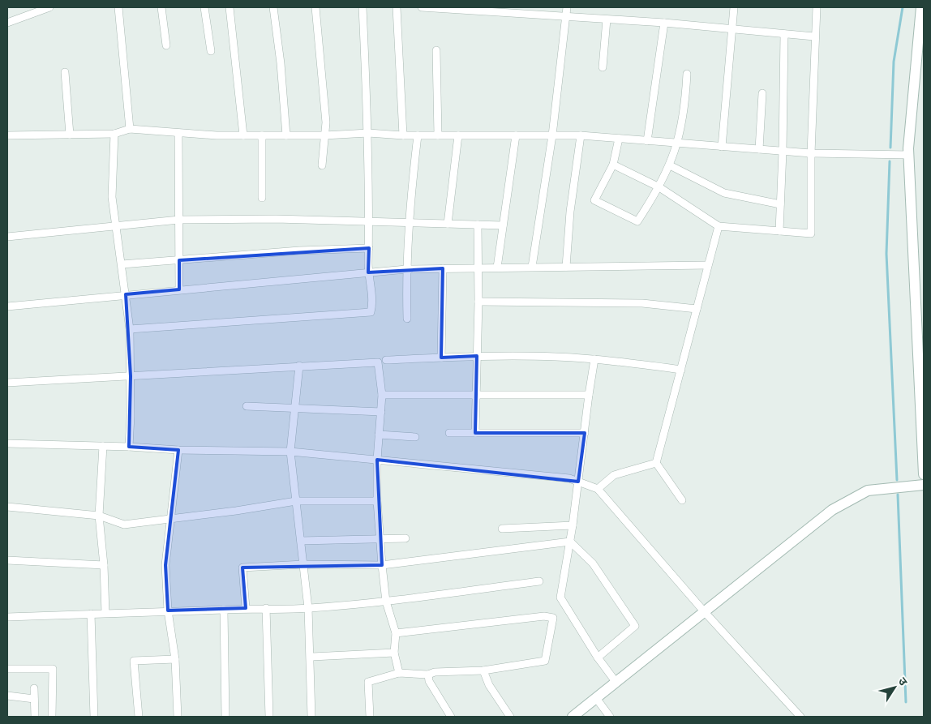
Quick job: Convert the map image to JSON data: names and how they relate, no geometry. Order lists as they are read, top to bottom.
{
  "north": "top right"
}
